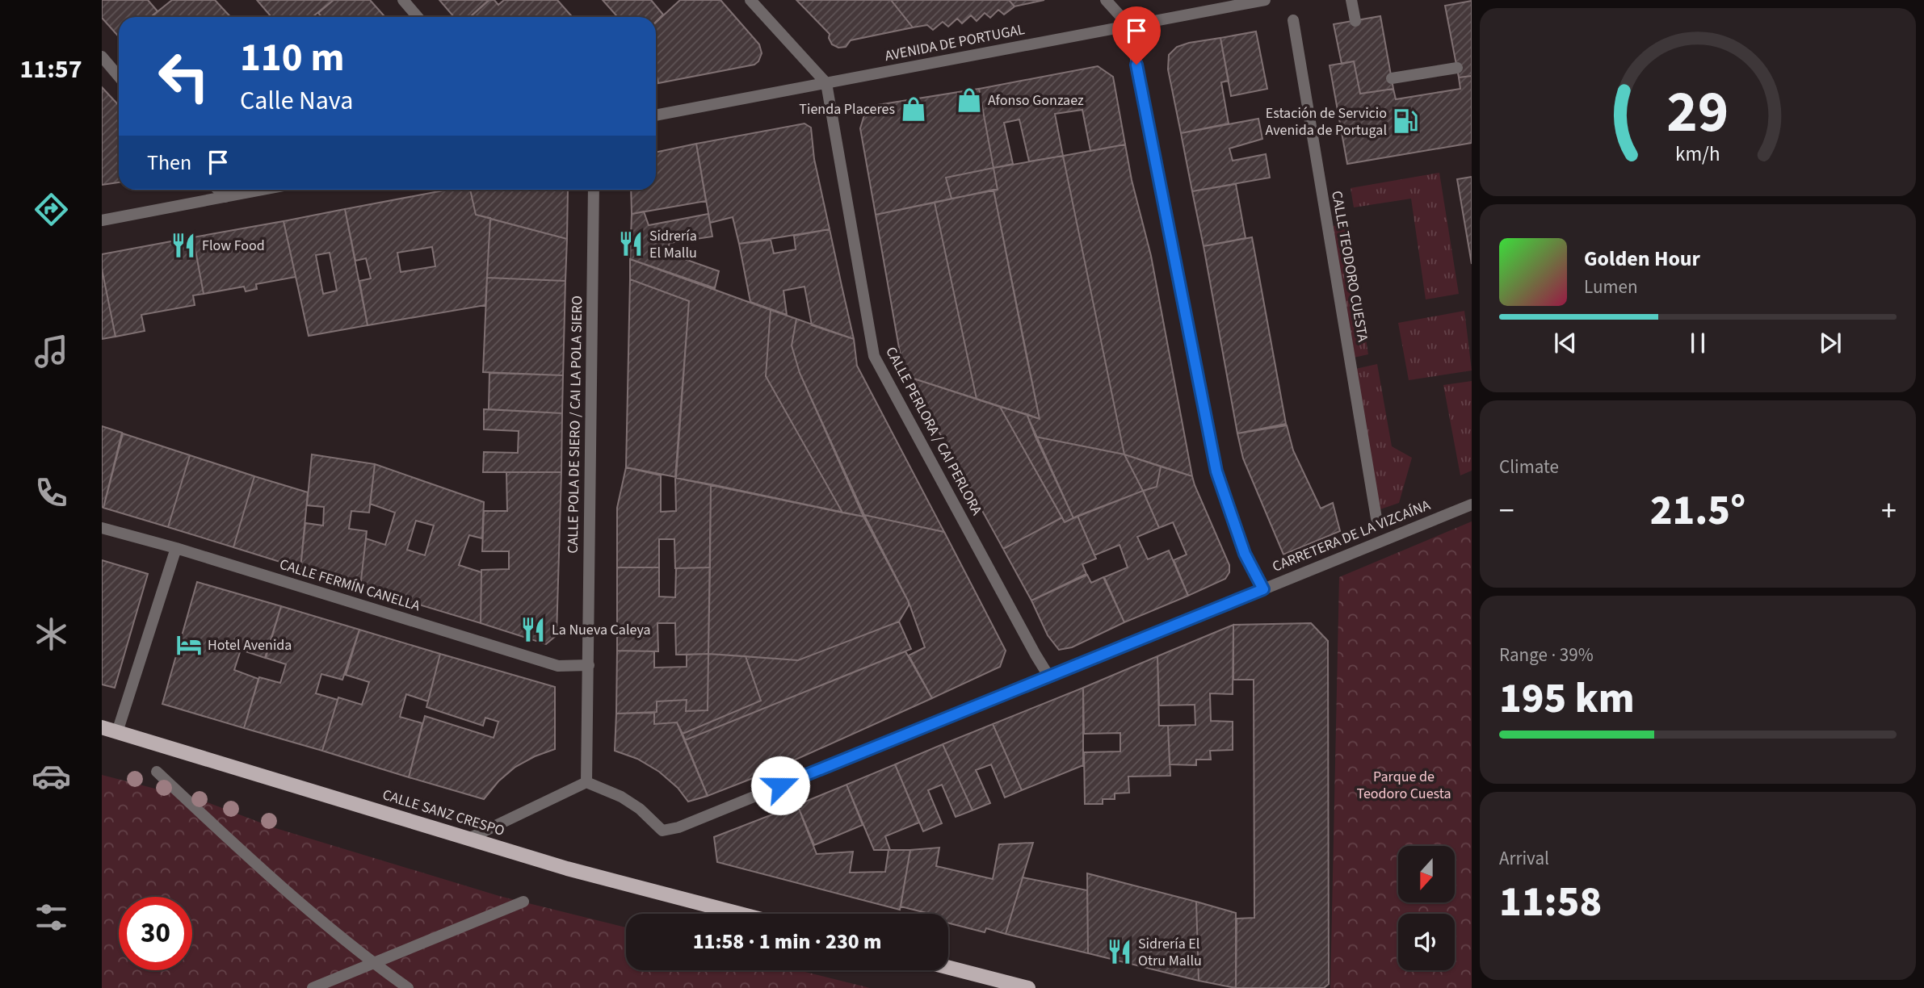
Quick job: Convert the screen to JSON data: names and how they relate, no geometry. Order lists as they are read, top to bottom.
{
  "streets": {
    "main road": ["CALLE SANZ CRESPO"],
    "street": [
      "AVENIDA DE PORTUGAL",
      "CALLE TEODORO CUESTA",
      "CALLE POLA DE SIERO / CAI LA POLA SIERO",
      "CALLE PERLORA / CAI PERLORA",
      "CARRETERA DE LA VIZCAÍNA",
      "CALLE FERMÍN CANELLA"
    ]
  },
  "crossings": [
    ["AVENIDA DE PORTUGAL", "CALLE PERLORA / CAI PERLORA"],
    ["CALLE POLA DE SIERO / CAI LA POLA SIERO", "CARRETERA DE LA VIZCAÍNA"],
    ["CALLE POLA DE SIERO / CAI LA POLA SIERO", "CALLE FERMÍN CANELLA"],
    ["CALLE PERLORA / CAI PERLORA", "CARRETERA DE LA VIZCAÍNA"]
  ],
  "parks": ["Parque de Teodoro Cuesta"],
  "places": {
    "shop": ["Afonso Gonzaez", "Tienda Placeres"],
    "fuel station": ["Estación de Servicio Avenida de Portugal"],
    "restaurant": [
      "Sidrería El Mallu",
      "Flow Food",
      "La Nueva Caleya",
      "Sidrería El Otru Mallu"
    ],
    "hotel": ["Hotel Avenida"]
  },
  "north": "bottom",
  "page": {
    "tabs": "11:57",
    "turn": ["110 m", "Calle Nava"],
    "then": "Then",
    "song": ["Golden Hour", "Lumen"],
    "tile": [
      "Climate",
      ["Range · 39%", "195 km"],
      ["Arrival", "11:58"]
    ],
    "heat": ["−", "21.5°", "+"],
    "limit": "30",
    "trip": "11:58 · 1 min · 230 m",
    "gauge": ["29", "km/h"]
  }
}
